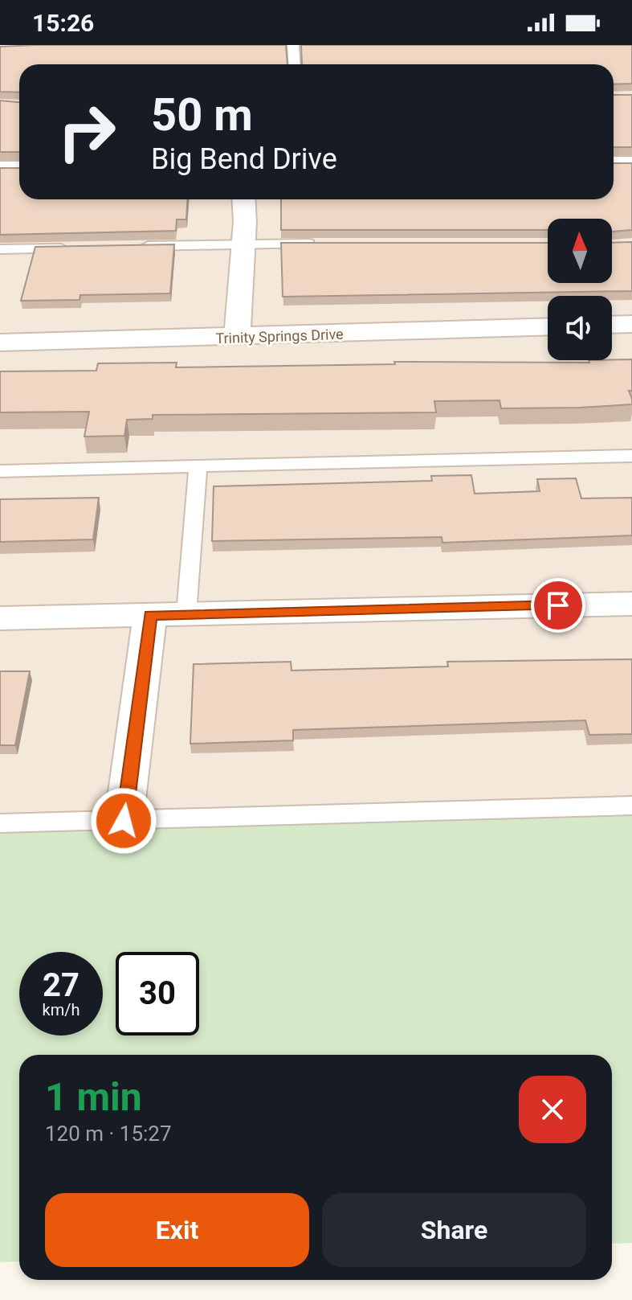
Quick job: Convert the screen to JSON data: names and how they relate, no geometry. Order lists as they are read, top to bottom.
{
  "streets": {
    "street": ["Trinity Springs Drive"]
  },
  "north": "top",
  "page": {
    "status": "15:26",
    "turn": ["50 m", "Big Bend Drive"],
    "speed": "27 km/h",
    "limit": "30",
    "heading": ["1 min", "120 m · 15:27"],
    "buttons": ["Exit", "Share"]
  }
}
